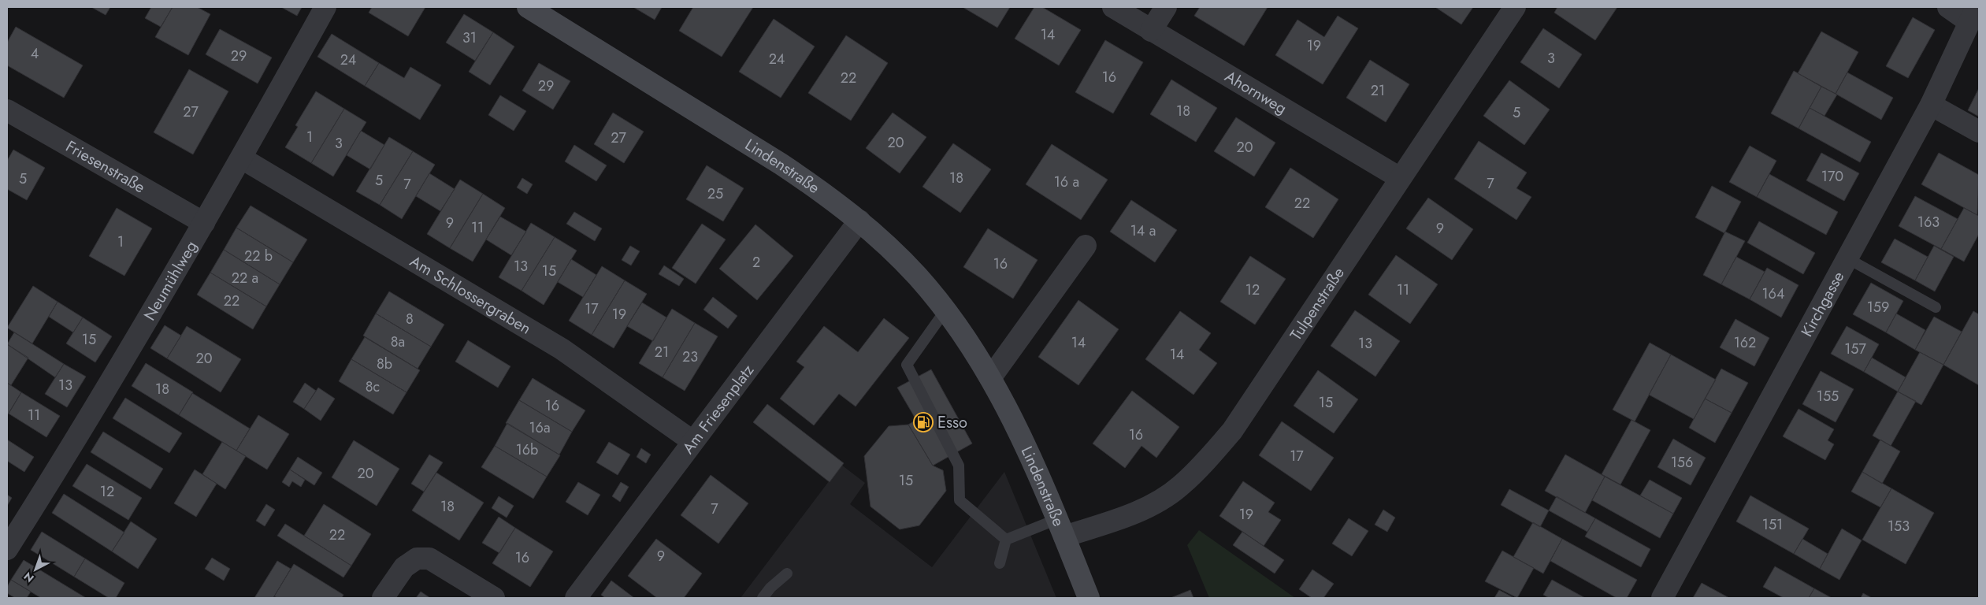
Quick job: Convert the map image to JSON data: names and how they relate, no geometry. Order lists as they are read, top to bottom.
{
  "streets": {
    "main road": ["Lindenstraße"],
    "street": [
      "Ahornweg",
      "Friesenstraße",
      "Neumühlweg",
      "Am Schlossergraben",
      "Tulpenstraße",
      "Kirchgasse",
      "Am Friesenplatz"
    ]
  },
  "crossings": [
    ["Ahornweg", "Tulpenstraße"],
    ["Friesenstraße", "Neumühlweg"],
    ["Lindenstraße", "Tulpenstraße"],
    ["Lindenstraße", "Am Friesenplatz"],
    ["Neumühlweg", "Am Schlossergraben"],
    ["Am Schlossergraben", "Am Friesenplatz"]
  ],
  "places": {
    "fuel station": ["Esso"]
  },
  "house_numbers": [
    "14",
    "31",
    "19",
    "4",
    "29",
    "3",
    "24",
    "24",
    "16",
    "22",
    "29",
    "21",
    "18",
    "27",
    "5",
    "1",
    "27",
    "20",
    "3",
    "20",
    "170",
    "18",
    "5",
    "5",
    "16 a",
    "7",
    "7",
    "25",
    "22",
    "163",
    "9",
    "11",
    "9",
    "14 a",
    "1",
    "22 b",
    "2",
    "16",
    "13",
    "15",
    "22 a",
    "12",
    "11",
    "164",
    "22",
    "159",
    "17",
    "19",
    "8",
    "15",
    "8a",
    "14",
    "162",
    "13",
    "157",
    "21",
    "14",
    "23",
    "20",
    "8b",
    "13",
    "8c",
    "18",
    "155",
    "15",
    "16",
    "11",
    "16a",
    "16",
    "16b",
    "17",
    "156",
    "20",
    "15",
    "12",
    "18",
    "7",
    "19",
    "151",
    "153",
    "22",
    "9",
    "16"
  ],
  "north": "bottom left"
}
